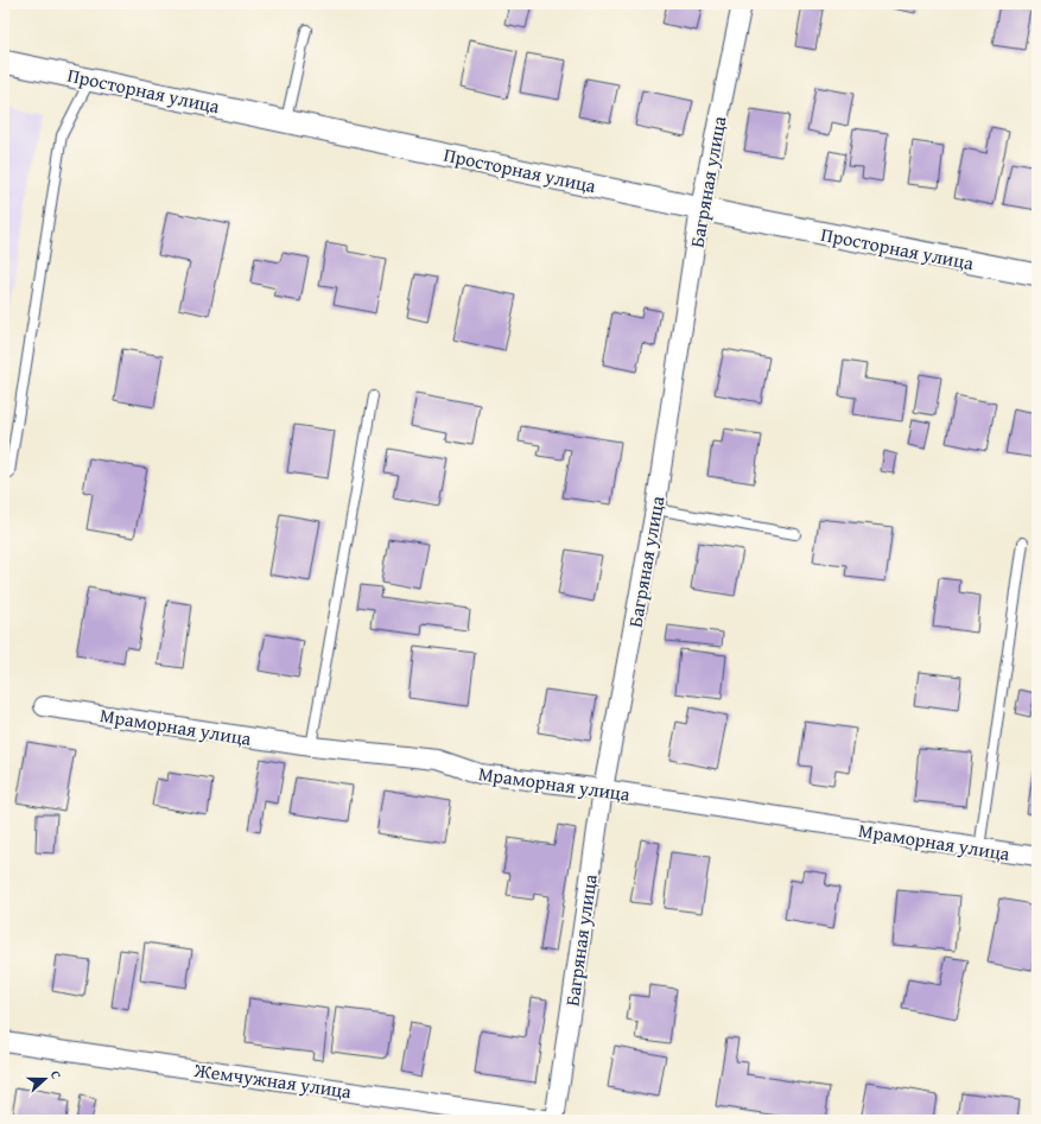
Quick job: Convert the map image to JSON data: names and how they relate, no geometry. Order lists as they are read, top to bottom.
{
  "streets": {
    "street": [
      "Просторная улица",
      "Багряная улица",
      "Мраморная улица",
      "Жемчужная улица"
    ]
  },
  "crossings": [
    ["Просторная улица", "Багряная улица"],
    ["Багряная улица", "Мраморная улица"]
  ],
  "north": "right"
}
